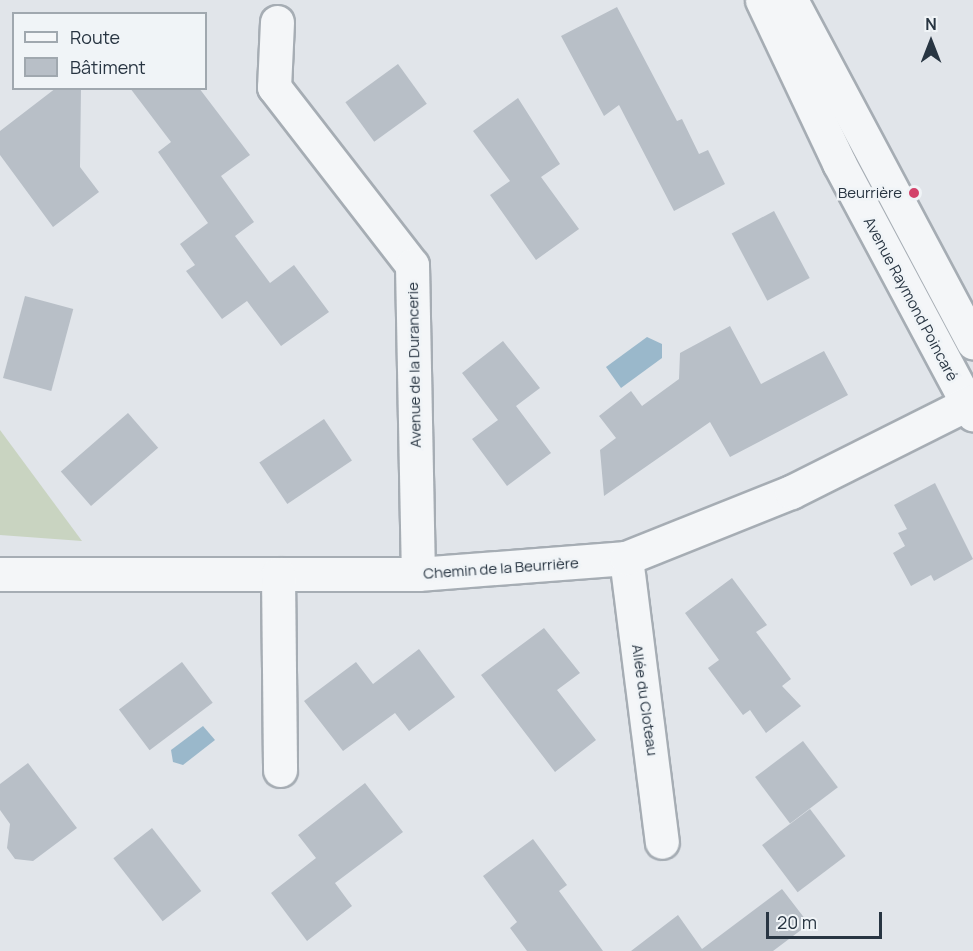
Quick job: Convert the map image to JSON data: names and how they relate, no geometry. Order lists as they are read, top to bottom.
{
  "streets": {
    "street": [
      "Avenue Raymond Poincaré",
      "Avenue de la Durancerie",
      "Chemin de la Beurrière",
      "Allée du Cloteau"
    ]
  },
  "crossings": [
    ["Avenue Raymond Poincaré", "Chemin de la Beurrière"],
    ["Avenue de la Durancerie", "Chemin de la Beurrière"],
    ["Chemin de la Beurrière", "Allée du Cloteau"]
  ],
  "places": ["Beurrière"],
  "legend": ["Route", "Bâtiment"],
  "scale_bar": "20 m",
  "north": "top"
}
